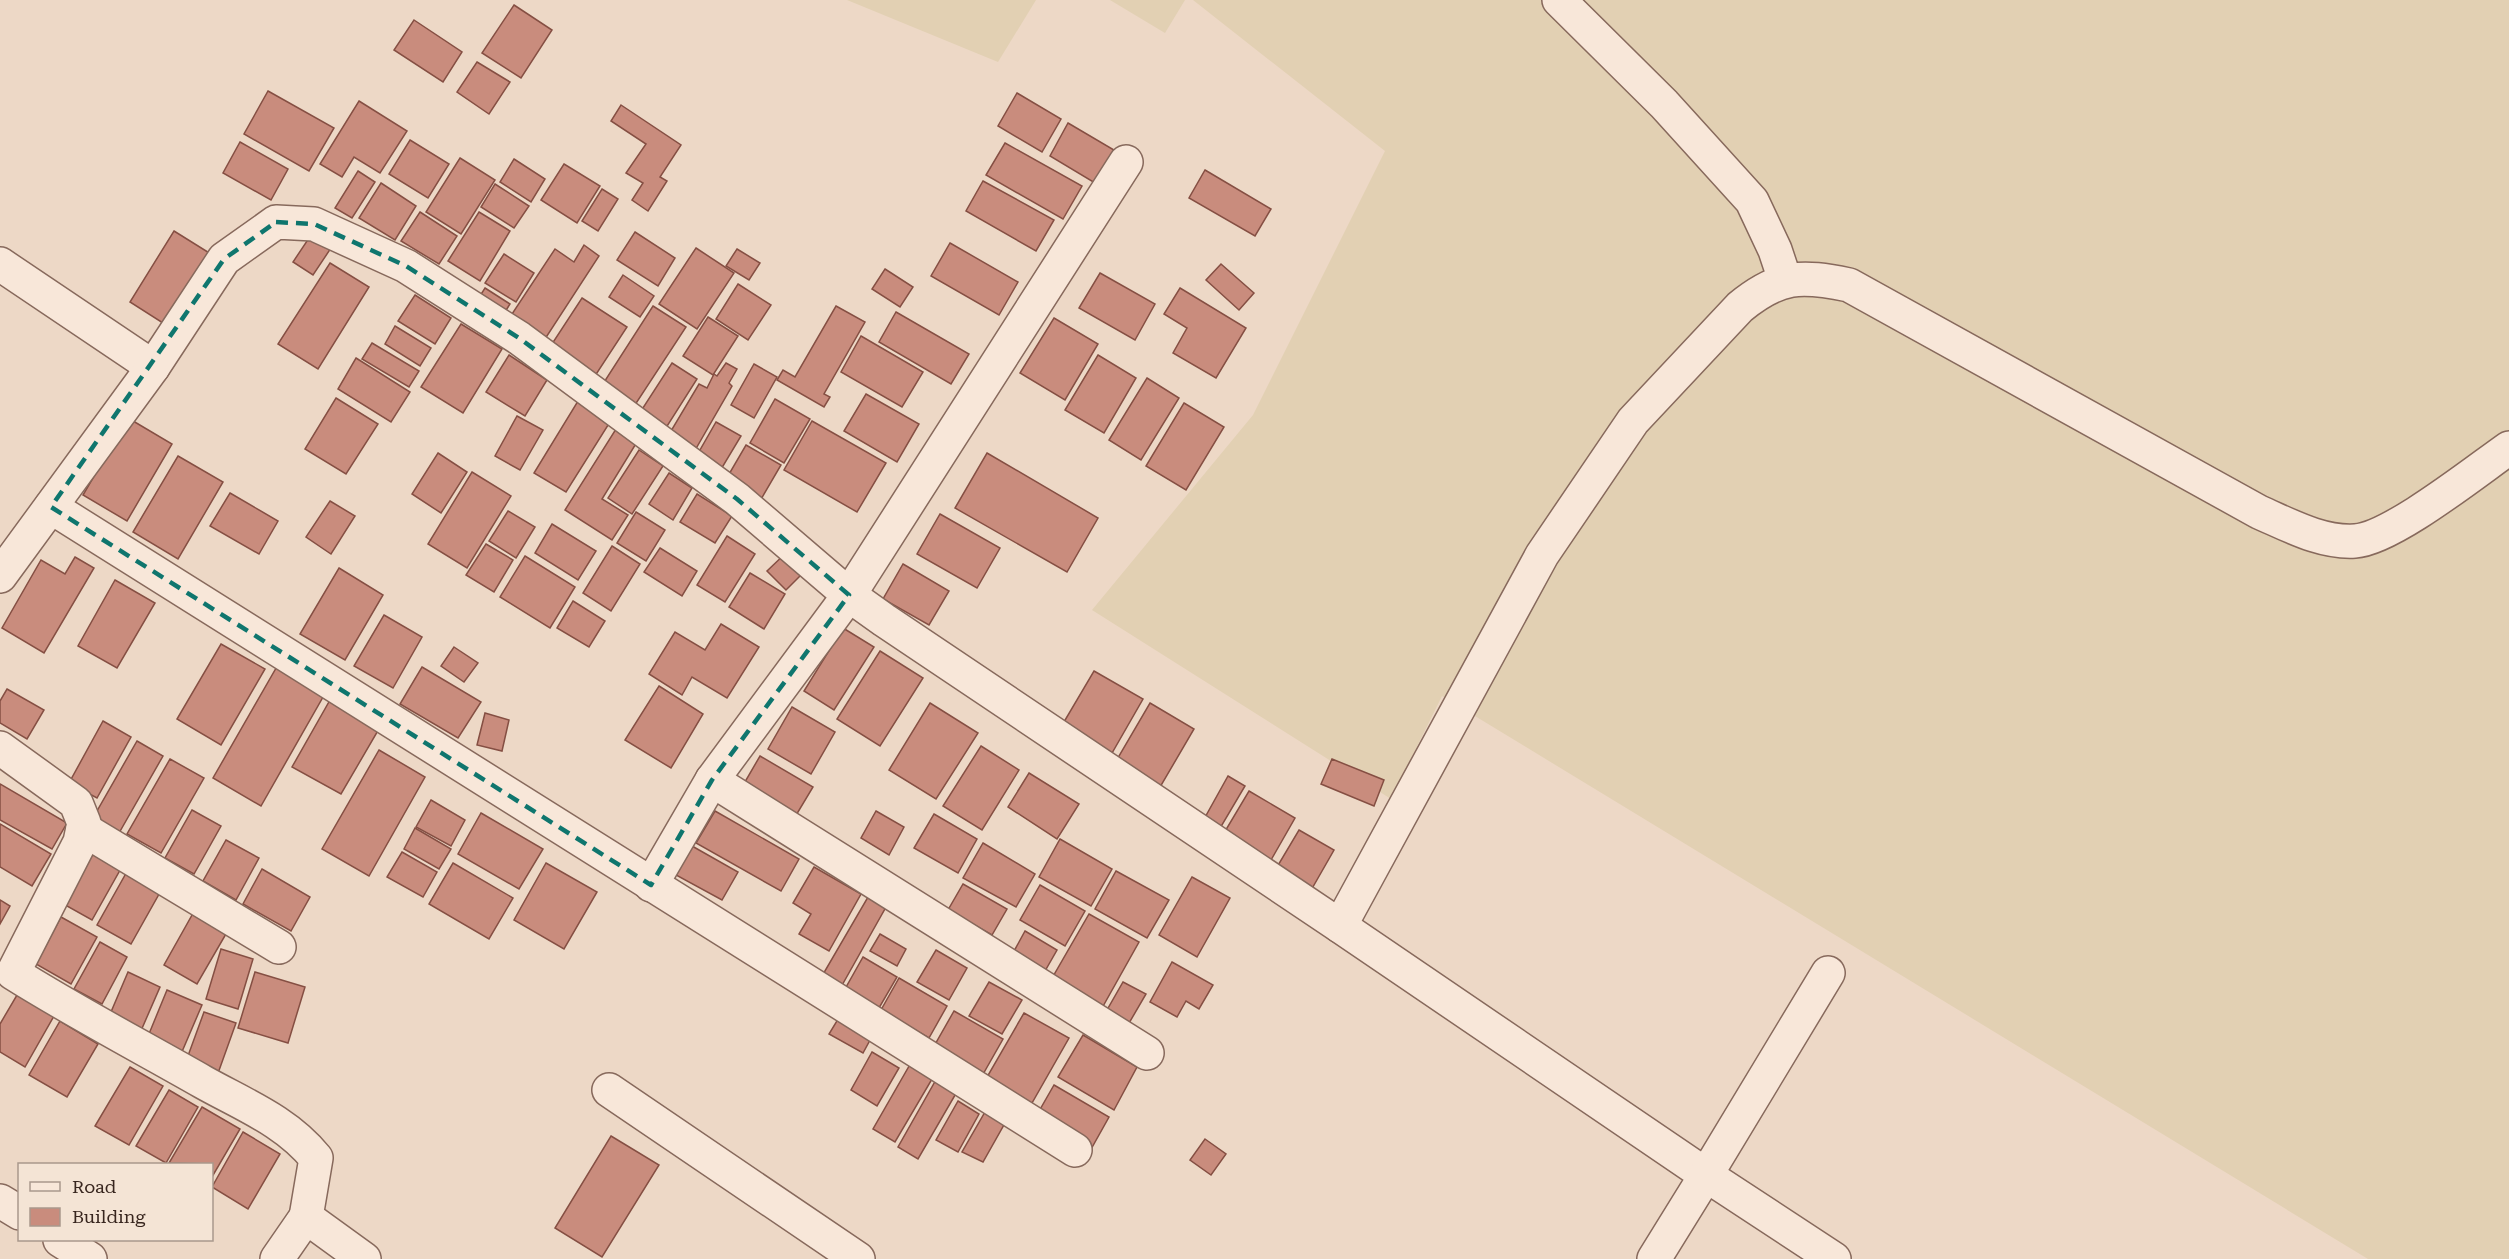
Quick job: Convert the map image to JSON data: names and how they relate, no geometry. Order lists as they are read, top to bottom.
{
  "legend": ["Road", "Building"]
}
